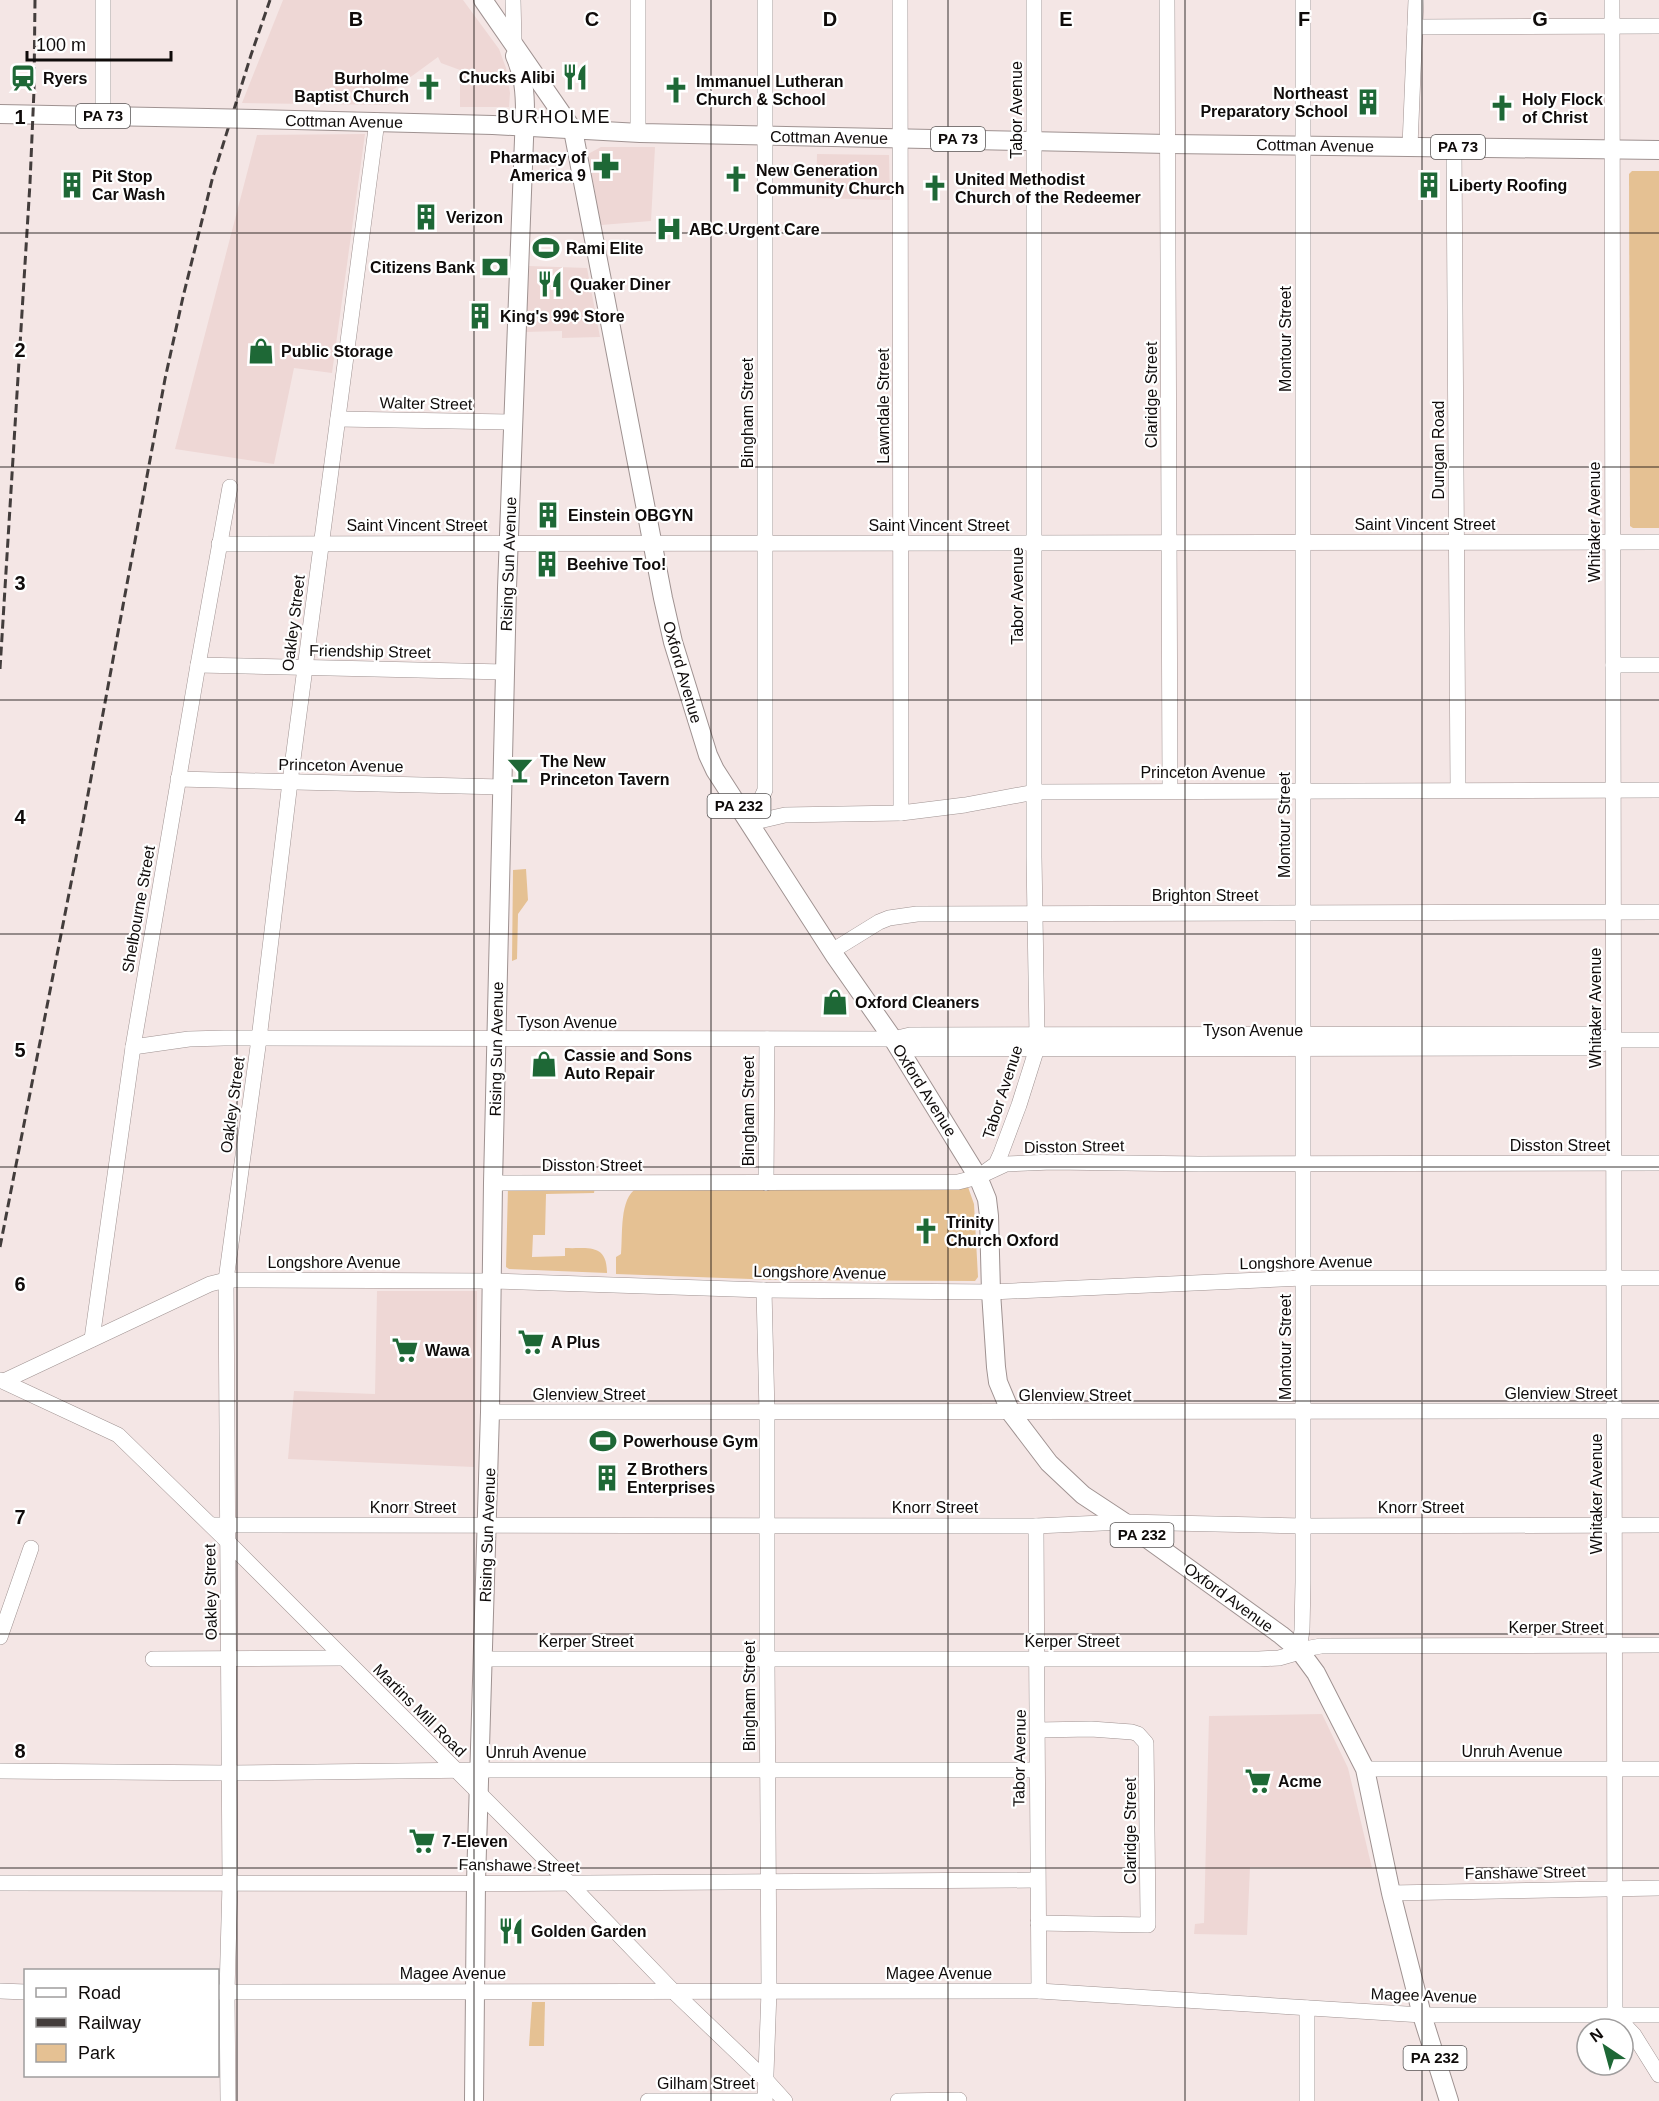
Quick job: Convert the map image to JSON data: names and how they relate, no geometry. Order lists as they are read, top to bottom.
{
  "streets": {
    "main road": [
      "PA 73",
      "Cottman Avenue",
      "Rising Sun Avenue",
      "Oxford Avenue",
      "PA 232"
    ],
    "street": [
      "Tabor Avenue",
      "Montour Street",
      "Claridge Street",
      "Walter Street",
      "Lawndale Street",
      "Bingham Street",
      "Dungan Road",
      "Whitaker Avenue",
      "Saint Vincent Street",
      "Oakley Street",
      "Friendship Street",
      "Princeton Avenue",
      "Brighton Street",
      "Shelbourne Street",
      "Tyson Avenue",
      "Disston Street",
      "Longshore Avenue",
      "Glenview Street",
      "Knorr Street",
      "Kerper Street",
      "Martins Mill Road",
      "Unruh Avenue",
      "Fanshawe Street",
      "Magee Avenue",
      "Gilham Street"
    ]
  },
  "crossings": [
    ["Tabor Avenue", "Cottman Avenue"],
    ["Tabor Avenue", "Claridge Street"],
    ["Tabor Avenue", "Saint Vincent Street"],
    ["Tabor Avenue", "Oxford Avenue"],
    ["Tabor Avenue", "Princeton Avenue"],
    ["Tabor Avenue", "Brighton Street"],
    ["Tabor Avenue", "Tyson Avenue"],
    ["Tabor Avenue", "Disston Street"],
    ["Tabor Avenue", "Knorr Street"],
    ["Tabor Avenue", "Kerper Street"],
    ["Tabor Avenue", "Unruh Avenue"],
    ["Tabor Avenue", "Fanshawe Street"],
    ["Tabor Avenue", "Magee Avenue"],
    ["Cottman Avenue", "Montour Street"],
    ["Cottman Avenue", "Claridge Street"],
    ["Cottman Avenue", "Lawndale Street"],
    ["Cottman Avenue", "Bingham Street"],
    ["Cottman Avenue", "Dungan Road"],
    ["Cottman Avenue", "Whitaker Avenue"],
    ["Cottman Avenue", "Rising Sun Avenue"],
    ["Cottman Avenue", "Oakley Street"],
    ["Cottman Avenue", "Oxford Avenue"],
    ["Montour Street", "Saint Vincent Street"],
    ["Montour Street", "Oxford Avenue"],
    ["Montour Street", "Princeton Avenue"],
    ["Montour Street", "Brighton Street"],
    ["Montour Street", "Tyson Avenue"],
    ["Montour Street", "Disston Street"],
    ["Montour Street", "Longshore Avenue"],
    ["Montour Street", "Glenview Street"],
    ["Montour Street", "Knorr Street"],
    ["Montour Street", "Kerper Street"],
    ["Claridge Street", "Saint Vincent Street"],
    ["Claridge Street", "Princeton Avenue"],
    ["Walter Street", "Rising Sun Avenue"],
    ["Walter Street", "Oakley Street"],
    ["Lawndale Street", "Saint Vincent Street"],
    ["Lawndale Street", "Princeton Avenue"],
    ["Bingham Street", "Saint Vincent Street"],
    ["Bingham Street", "Oxford Avenue"],
    ["Bingham Street", "Princeton Avenue"],
    ["Bingham Street", "Tyson Avenue"],
    ["Bingham Street", "Disston Street"],
    ["Bingham Street", "Longshore Avenue"],
    ["Bingham Street", "Glenview Street"],
    ["Bingham Street", "Knorr Street"],
    ["Bingham Street", "Kerper Street"],
    ["Bingham Street", "Martins Mill Road"],
    ["Bingham Street", "Unruh Avenue"],
    ["Bingham Street", "Fanshawe Street"],
    ["Bingham Street", "Magee Avenue"],
    ["Bingham Street", "Gilham Street"],
    ["Dungan Road", "Saint Vincent Street"],
    ["Dungan Road", "Princeton Avenue"],
    ["Whitaker Avenue", "Saint Vincent Street"],
    ["Whitaker Avenue", "Princeton Avenue"],
    ["Whitaker Avenue", "Brighton Street"],
    ["Whitaker Avenue", "Tyson Avenue"],
    ["Whitaker Avenue", "Disston Street"],
    ["Whitaker Avenue", "Longshore Avenue"],
    ["Whitaker Avenue", "Glenview Street"],
    ["Whitaker Avenue", "Knorr Street"],
    ["Whitaker Avenue", "Kerper Street"],
    ["Whitaker Avenue", "Unruh Avenue"],
    ["Whitaker Avenue", "Fanshawe Street"],
    ["Whitaker Avenue", "Magee Avenue"],
    ["Saint Vincent Street", "Rising Sun Avenue"],
    ["Saint Vincent Street", "Oakley Street"],
    ["Saint Vincent Street", "Oxford Avenue"],
    ["Saint Vincent Street", "Shelbourne Street"],
    ["Rising Sun Avenue", "Friendship Street"],
    ["Rising Sun Avenue", "Oxford Avenue"],
    ["Rising Sun Avenue", "Princeton Avenue"],
    ["Rising Sun Avenue", "Tyson Avenue"],
    ["Rising Sun Avenue", "Disston Street"],
    ["Rising Sun Avenue", "Longshore Avenue"],
    ["Rising Sun Avenue", "Glenview Street"],
    ["Rising Sun Avenue", "Knorr Street"],
    ["Rising Sun Avenue", "Kerper Street"],
    ["Rising Sun Avenue", "Martins Mill Road"],
    ["Rising Sun Avenue", "Unruh Avenue"],
    ["Rising Sun Avenue", "Fanshawe Street"],
    ["Rising Sun Avenue", "Magee Avenue"],
    ["Oakley Street", "Friendship Street"],
    ["Oakley Street", "Princeton Avenue"],
    ["Oakley Street", "Tyson Avenue"],
    ["Oakley Street", "Longshore Avenue"],
    ["Oakley Street", "Knorr Street"],
    ["Oakley Street", "Martins Mill Road"],
    ["Oakley Street", "Unruh Avenue"],
    ["Oakley Street", "Fanshawe Street"],
    ["Oakley Street", "Magee Avenue"],
    ["Friendship Street", "Shelbourne Street"],
    ["Oxford Avenue", "Princeton Avenue"],
    ["Oxford Avenue", "Brighton Street"],
    ["Oxford Avenue", "Tyson Avenue"],
    ["Oxford Avenue", "Disston Street"],
    ["Oxford Avenue", "Longshore Avenue"],
    ["Oxford Avenue", "Glenview Street"],
    ["Oxford Avenue", "Knorr Street"],
    ["Oxford Avenue", "Kerper Street"],
    ["Oxford Avenue", "Unruh Avenue"],
    ["Oxford Avenue", "Fanshawe Street"],
    ["Oxford Avenue", "Magee Avenue"],
    ["Princeton Avenue", "Shelbourne Street"],
    ["Shelbourne Street", "Tyson Avenue"],
    ["Shelbourne Street", "Longshore Avenue"],
    ["Longshore Avenue", "Knorr Street"],
    ["Knorr Street", "Martins Mill Road"],
    ["Martins Mill Road", "Unruh Avenue"],
    ["Martins Mill Road", "Fanshawe Street"],
    ["Martins Mill Road", "Magee Avenue"]
  ],
  "districts": ["BURHOLME"],
  "places": {
    "restaurant": ["Chucks Alibi", "Quaker Diner", "Golden Garden"],
    "station": ["Ryers"],
    "church": [
      "Burholme Baptist Church",
      "Immanuel Lutheran Church & School",
      "Holy Flock of Christ",
      "New Generation Community Church",
      "United Methodist Church of the Redeemer",
      "Trinity Church Oxford"
    ],
    "building": [
      "Northeast Preparatory School",
      "Pit Stop Car Wash",
      "Liberty Roofing",
      "Verizon",
      "King's 99¢ Store",
      "Einstein OBGYN",
      "Beehive Too!",
      "Z Brothers Enterprises"
    ],
    "pharmacy": ["Pharmacy of America 9"],
    "hospital": ["ABC Urgent Care"],
    "sports": ["Rami Elite", "Powerhouse Gym"],
    "bank": ["Citizens Bank"],
    "shop": ["Public Storage", "Oxford Cleaners", "Cassie and Sons Auto Repair"],
    "bar": ["The New Princeton Tavern"],
    "supermarket": [
      "A Plus",
      "Wawa",
      "Acme",
      "7-Eleven"
    ]
  },
  "legend": ["Road", "Railway", "Park"],
  "scale_bar": "100 m",
  "north": "top left",
  "grid": {
    "columns": [
      "B",
      "C",
      "D",
      "E",
      "F",
      "G"
    ],
    "rows": [
      "1",
      "2",
      "3",
      "4",
      "5",
      "6",
      "7",
      "8"
    ]
  }
}
